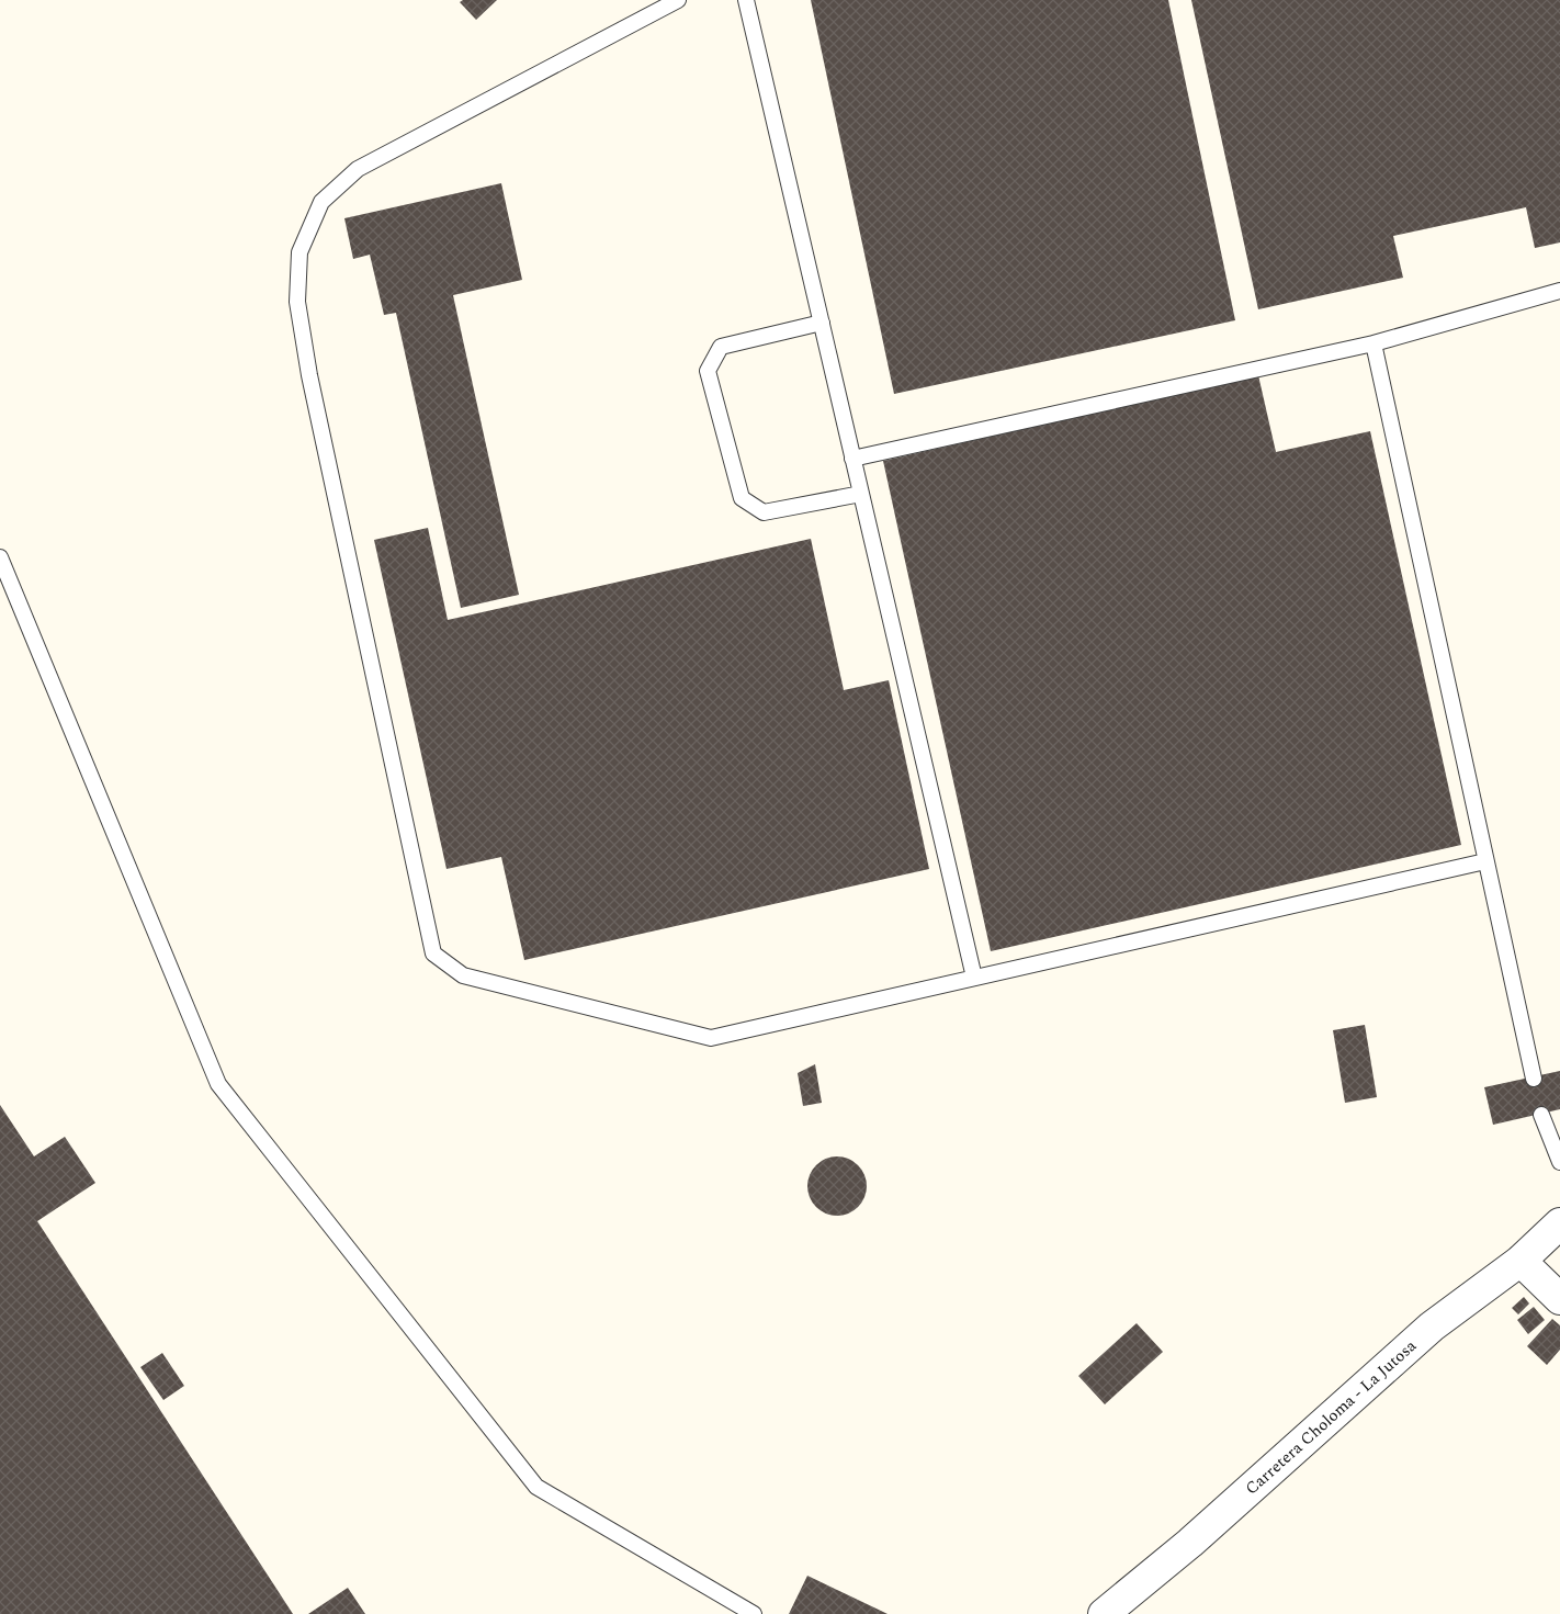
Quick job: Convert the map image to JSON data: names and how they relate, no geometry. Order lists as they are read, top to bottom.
{
  "streets": {
    "street": ["Carretera Choloma - La Jutosa"]
  }
}
